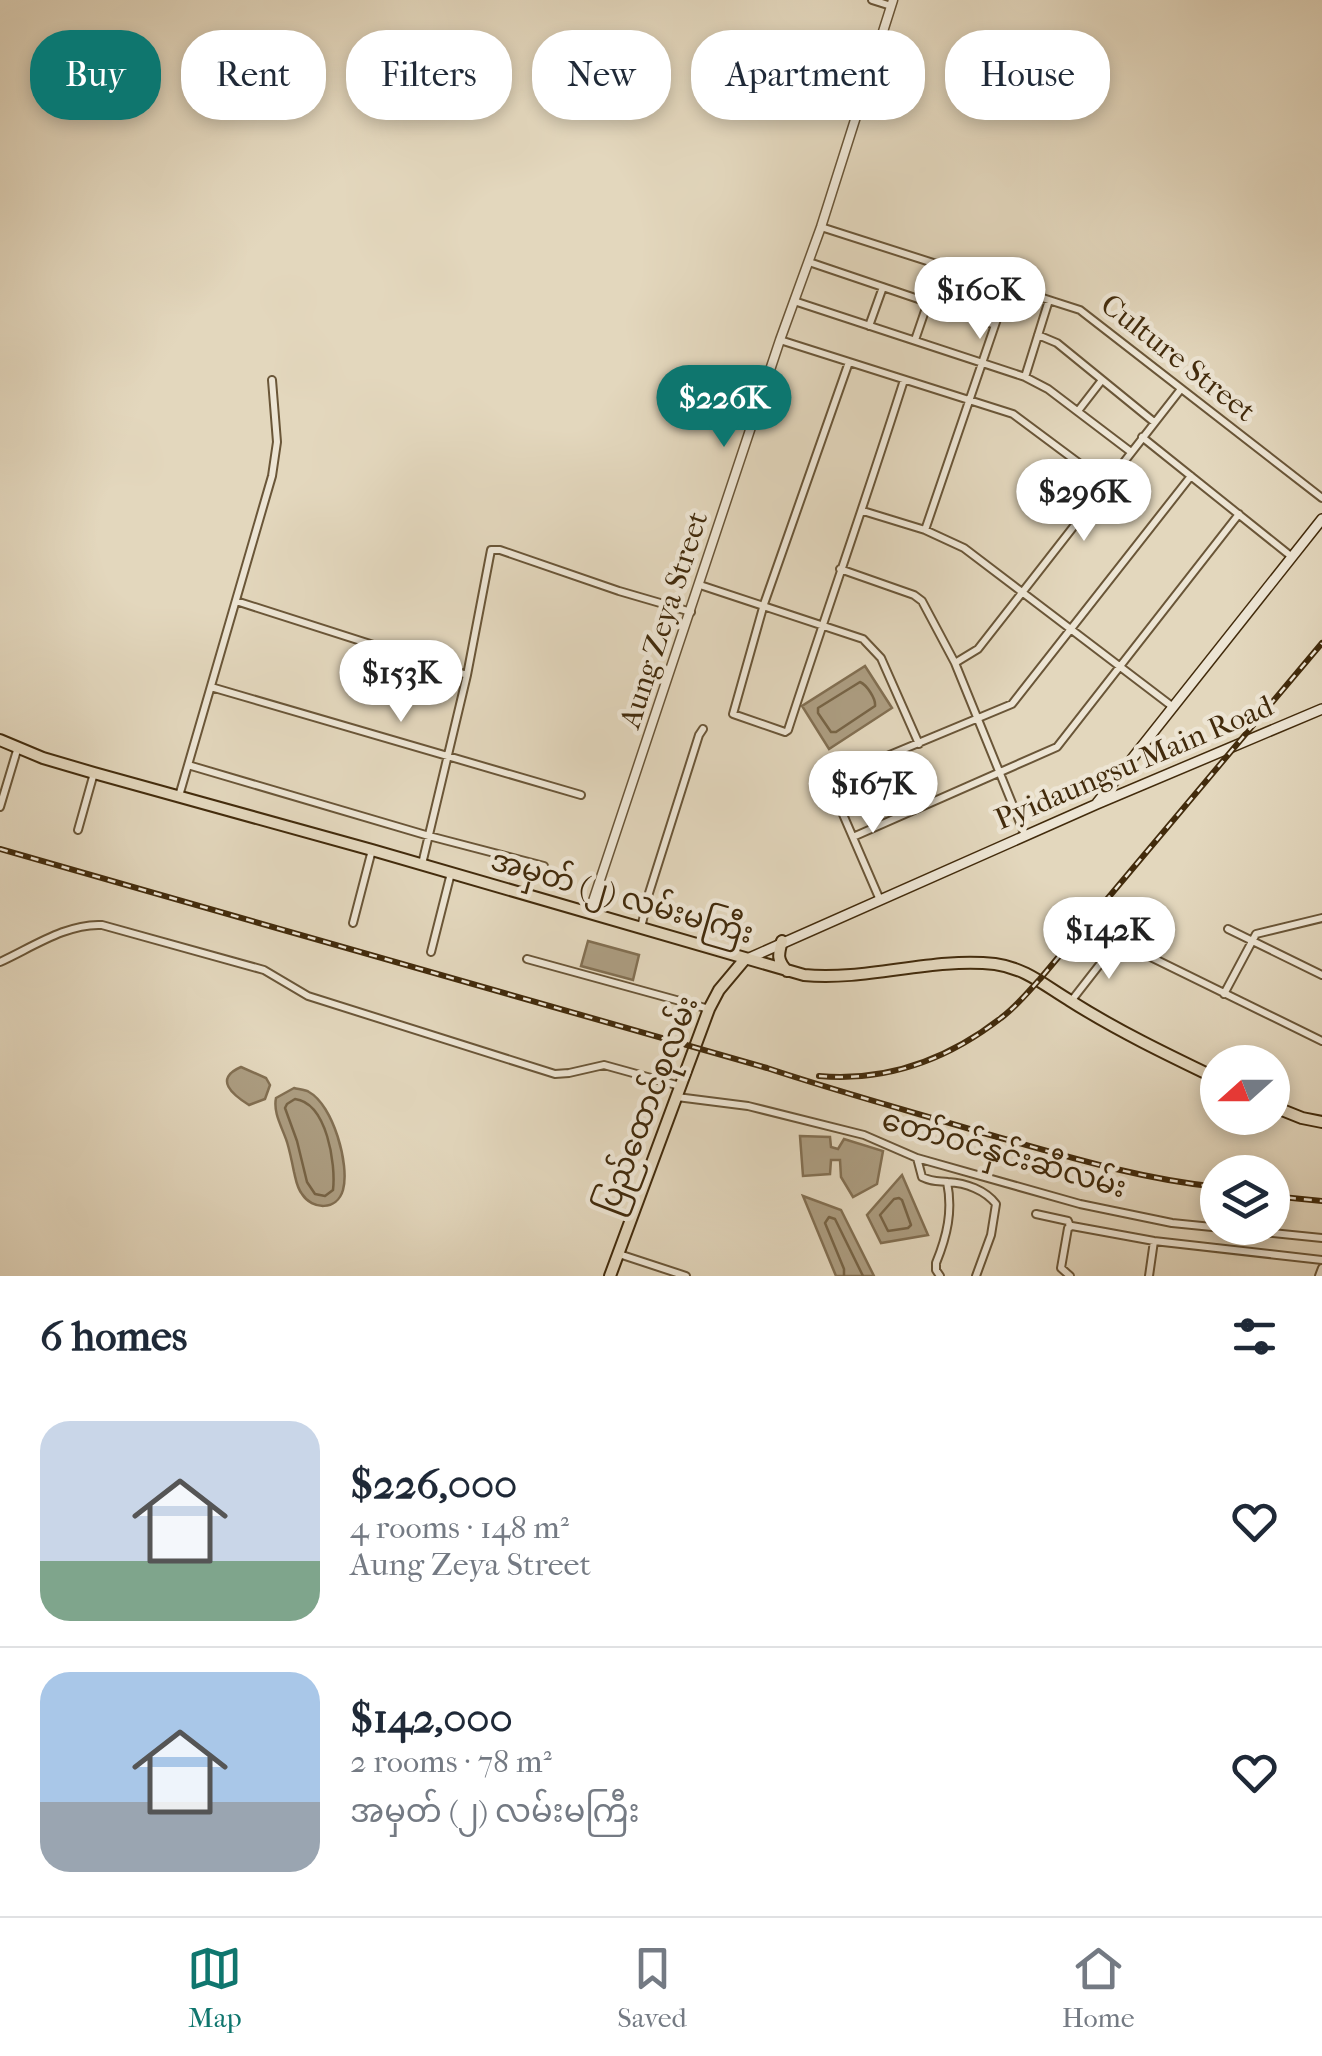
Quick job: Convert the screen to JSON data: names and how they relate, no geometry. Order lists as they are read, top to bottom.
{
  "streets": {
    "main road": ["Pyidaungsu Main Road", "အမှတ် (၂) လမ်းမကြီး", "ပြည်ထောင်စုလမ်း"],
    "street": ["Culture Street", "Aung Zeya Street", "တော်ဝင်နှင်းဆီလမ်း"]
  },
  "crossings": [
    ["Culture Street", "Aung Zeya Street"],
    ["Aung Zeya Street", "အမှတ် (၂) လမ်းမကြီး"],
    ["Pyidaungsu Main Road", "အမှတ် (၂) လမ်းမကြီး"],
    ["Pyidaungsu Main Road", "ပြည်ထောင်စုလမ်း"],
    ["အမှတ် (၂) လမ်းမကြီး", "ပြည်ထောင်စုလမ်း"],
    ["ပြည်ထောင်စုလမ်း", "တော်ဝင်နှင်းဆီလမ်း"]
  ],
  "north": "left",
  "page": {
    "chip": [
      "Buy",
      "Rent",
      "Filters",
      "New",
      "Apartment",
      "House"
    ],
    "price": [
      "$160K",
      "$226K",
      "$296K",
      "$153K",
      "$167K",
      "$142K"
    ],
    "heading": "6 homes",
    "list": [
      {
        "name": "$226,000",
        "note": "4 rooms · 148 m² · Aung Zeya Street"
      },
      {
        "name": "$142,000",
        "note": "2 rooms · 78 m² · အမှတ် (၂) လမ်းမကြီး"
      }
    ],
    "tabs": ["Map", "Saved", "Home"]
  }
}
